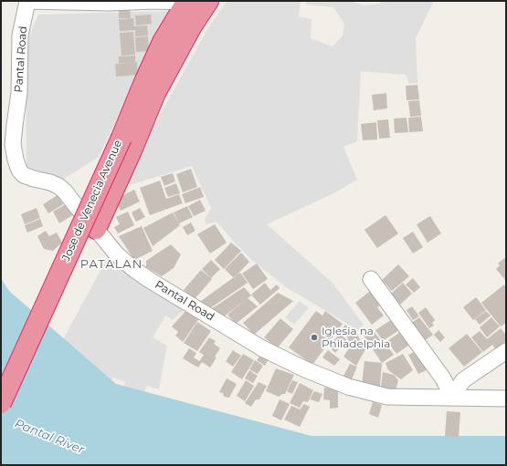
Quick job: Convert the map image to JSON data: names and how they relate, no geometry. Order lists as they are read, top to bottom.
{
  "streets": {
    "highway": ["Jose de Venecia Avenue"],
    "street": ["Pantal Road"]
  },
  "districts": ["PATALAN"],
  "water": ["Pantal River"],
  "places": ["Iglesia na Philadelphia"]
}
